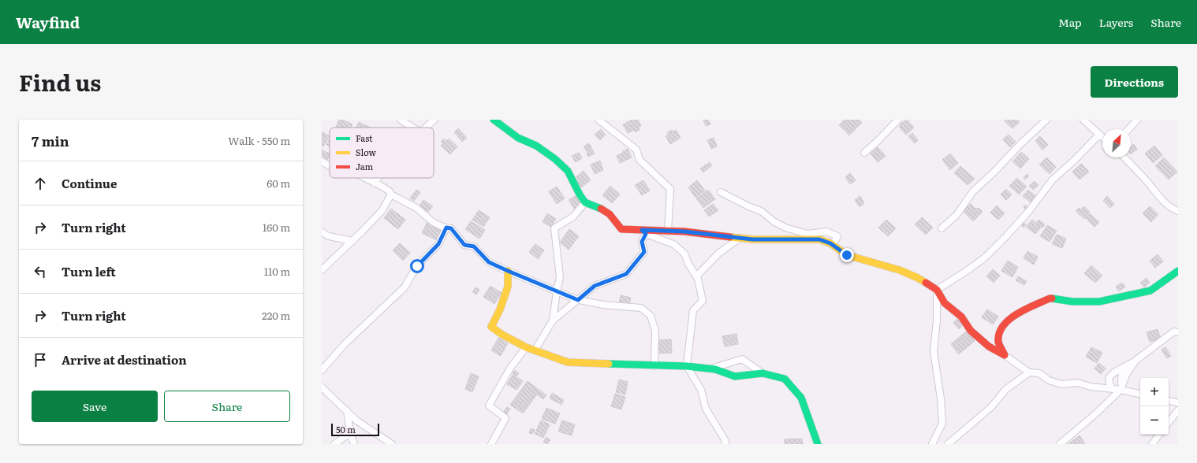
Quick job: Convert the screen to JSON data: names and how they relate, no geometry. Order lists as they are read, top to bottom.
{
  "legend": ["Fast", "Slow", "Jam"],
  "scale_bar": "50 m",
  "north": "top right",
  "page": {
    "header": "Wayfind",
    "nav": ["Map", "Layers", "Share"],
    "title": "Find us",
    "buttons": [
      "Directions",
      ["Save", "Share"]
    ],
    "heading": ["7 min", "Walk · 550 m"],
    "list": [
      ["Continue", "60 m"],
      ["Turn right", "160 m"],
      ["Turn left", "110 m"],
      ["Turn right", "220 m"],
      "Arrive at destination"
    ],
    "map_buttons": ["+", "−"],
    "scale": "50 m"
  }
}
